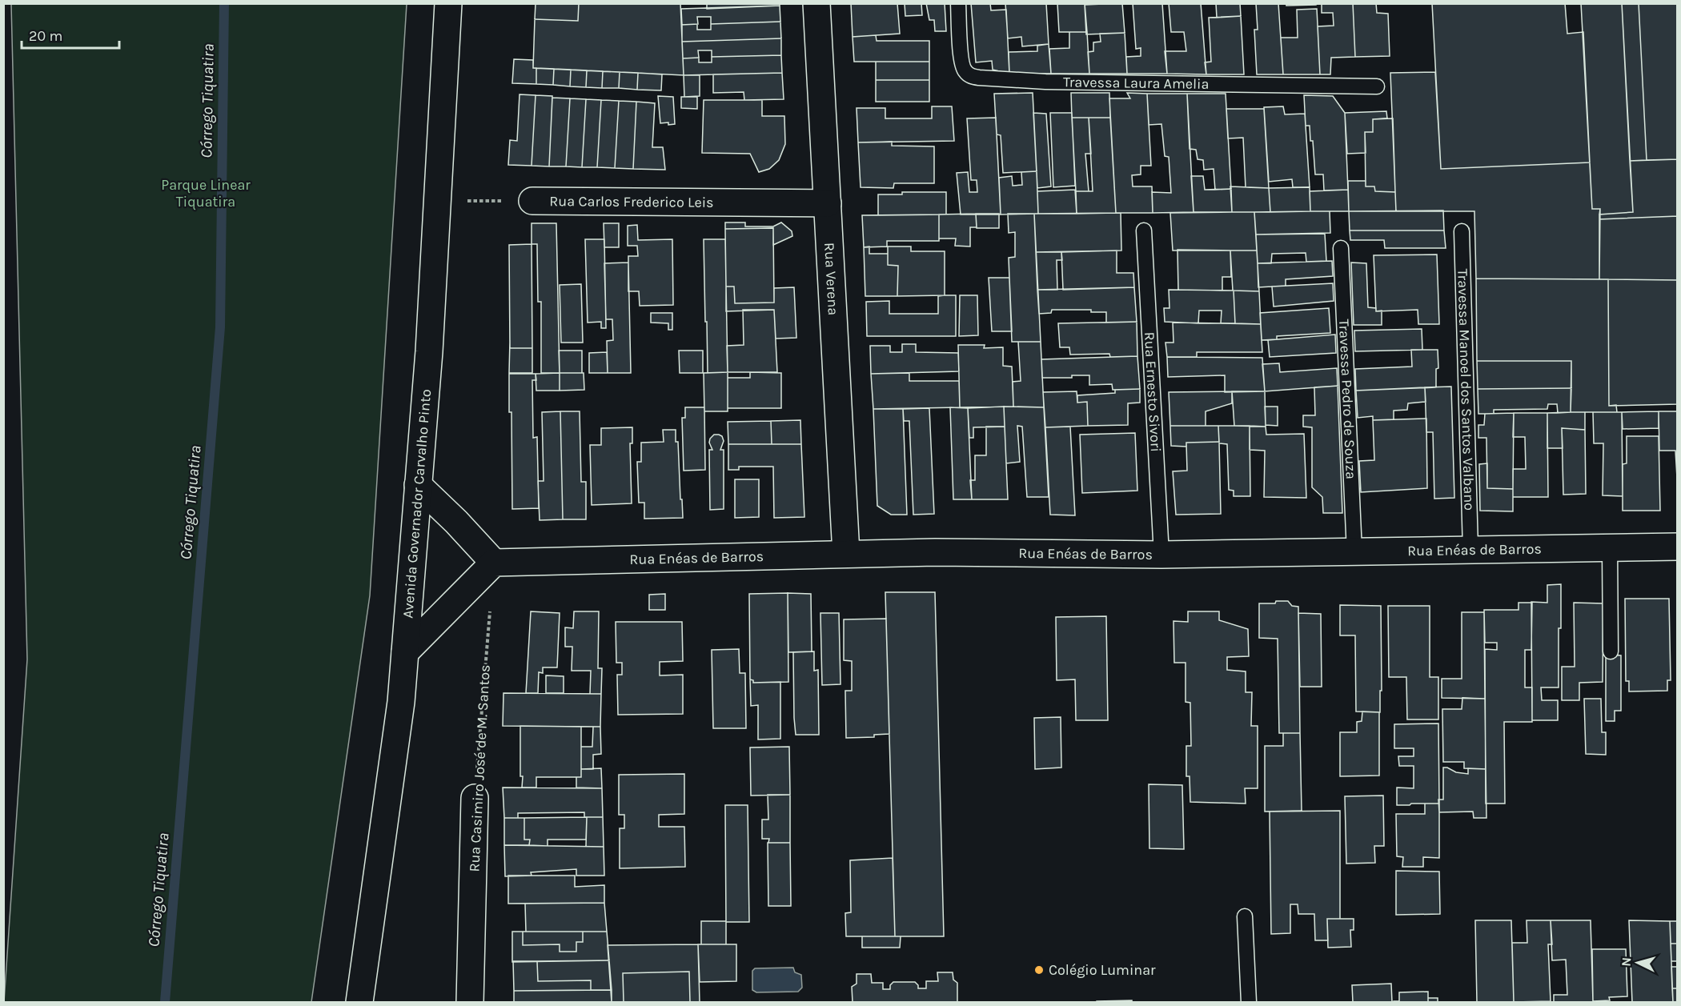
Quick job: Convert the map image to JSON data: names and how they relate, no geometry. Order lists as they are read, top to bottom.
{
  "streets": {
    "street": [
      "Rua Carlos Frederico Leis",
      "Rua Verena",
      "Avenida Governador Carvalho Pinto",
      "Rua Enéas de Barros",
      "Rua Casimiro José de M. Santos"
    ],
    "lane": [
      "Travessa Laura Amelia",
      "Travessa Manoel dos Santos Valbano",
      "Rua Ernesto Sivori",
      "Travessa Pedro de Souza"
    ]
  },
  "crossings": [
    ["Rua Carlos Frederico Leis", "Rua Verena"],
    ["Rua Carlos Frederico Leis", "Avenida Governador Carvalho Pinto"],
    ["Rua Verena", "Rua Enéas de Barros"],
    ["Travessa Manoel dos Santos Valbano", "Rua Enéas de Barros"],
    ["Rua Ernesto Sivori", "Rua Enéas de Barros"],
    ["Travessa Pedro de Souza", "Rua Enéas de Barros"]
  ],
  "water": ["Córrego Tiquatira"],
  "parks": ["Parque Linear Tiquatira"],
  "places": ["Colégio Luminar"],
  "scale_bar": "20 m",
  "north": "left"
}
